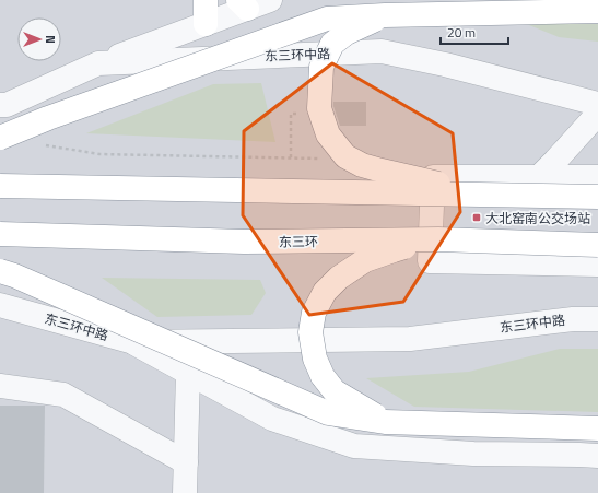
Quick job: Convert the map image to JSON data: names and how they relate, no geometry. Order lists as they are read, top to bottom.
{
  "streets": {
    "main road": ["东三环"],
    "street": ["东三环中路"]
  },
  "places": {
    "transit": ["大北窑南公交场站"]
  },
  "scale_bar": "20 m",
  "north": "right"
}
